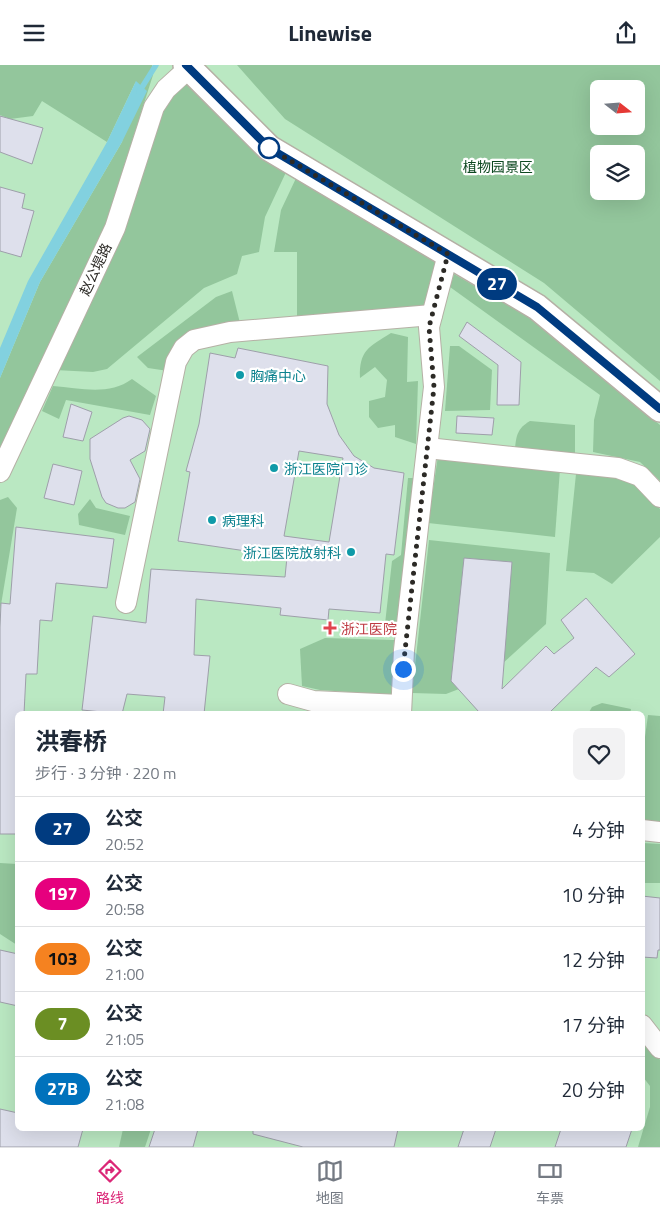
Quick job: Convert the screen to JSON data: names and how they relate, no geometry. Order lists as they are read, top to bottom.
{
  "streets": {
    "street": ["赵公堤路"]
  },
  "parks": ["植物园景区"],
  "places": {
    "other": [
      "胸痛中心",
      "浙江医院门诊",
      "病理科",
      "浙江医院放射科"
    ],
    "health": ["浙江医院"]
  },
  "lines": ["bus line 27"],
  "north": "right",
  "page": {
    "header": "Linewise",
    "on_map": "27",
    "heading": ["洪春桥", "步行 · 3 分钟 · 220 m"],
    "list": [
      {
        "mark": "27",
        "name": "公交",
        "note": "20:52",
        "value": "4 分钟"
      },
      {
        "mark": "197",
        "name": "公交",
        "note": "20:58",
        "value": "10 分钟"
      },
      {
        "mark": "103",
        "name": "公交",
        "note": "21:00",
        "value": "12 分钟"
      },
      {
        "mark": "7",
        "name": "公交",
        "note": "21:05",
        "value": "17 分钟"
      },
      {
        "mark": "27B",
        "name": "公交",
        "note": "21:08",
        "value": "20 分钟"
      }
    ],
    "tabs": ["路线", "地图", "车票"]
  }
}
